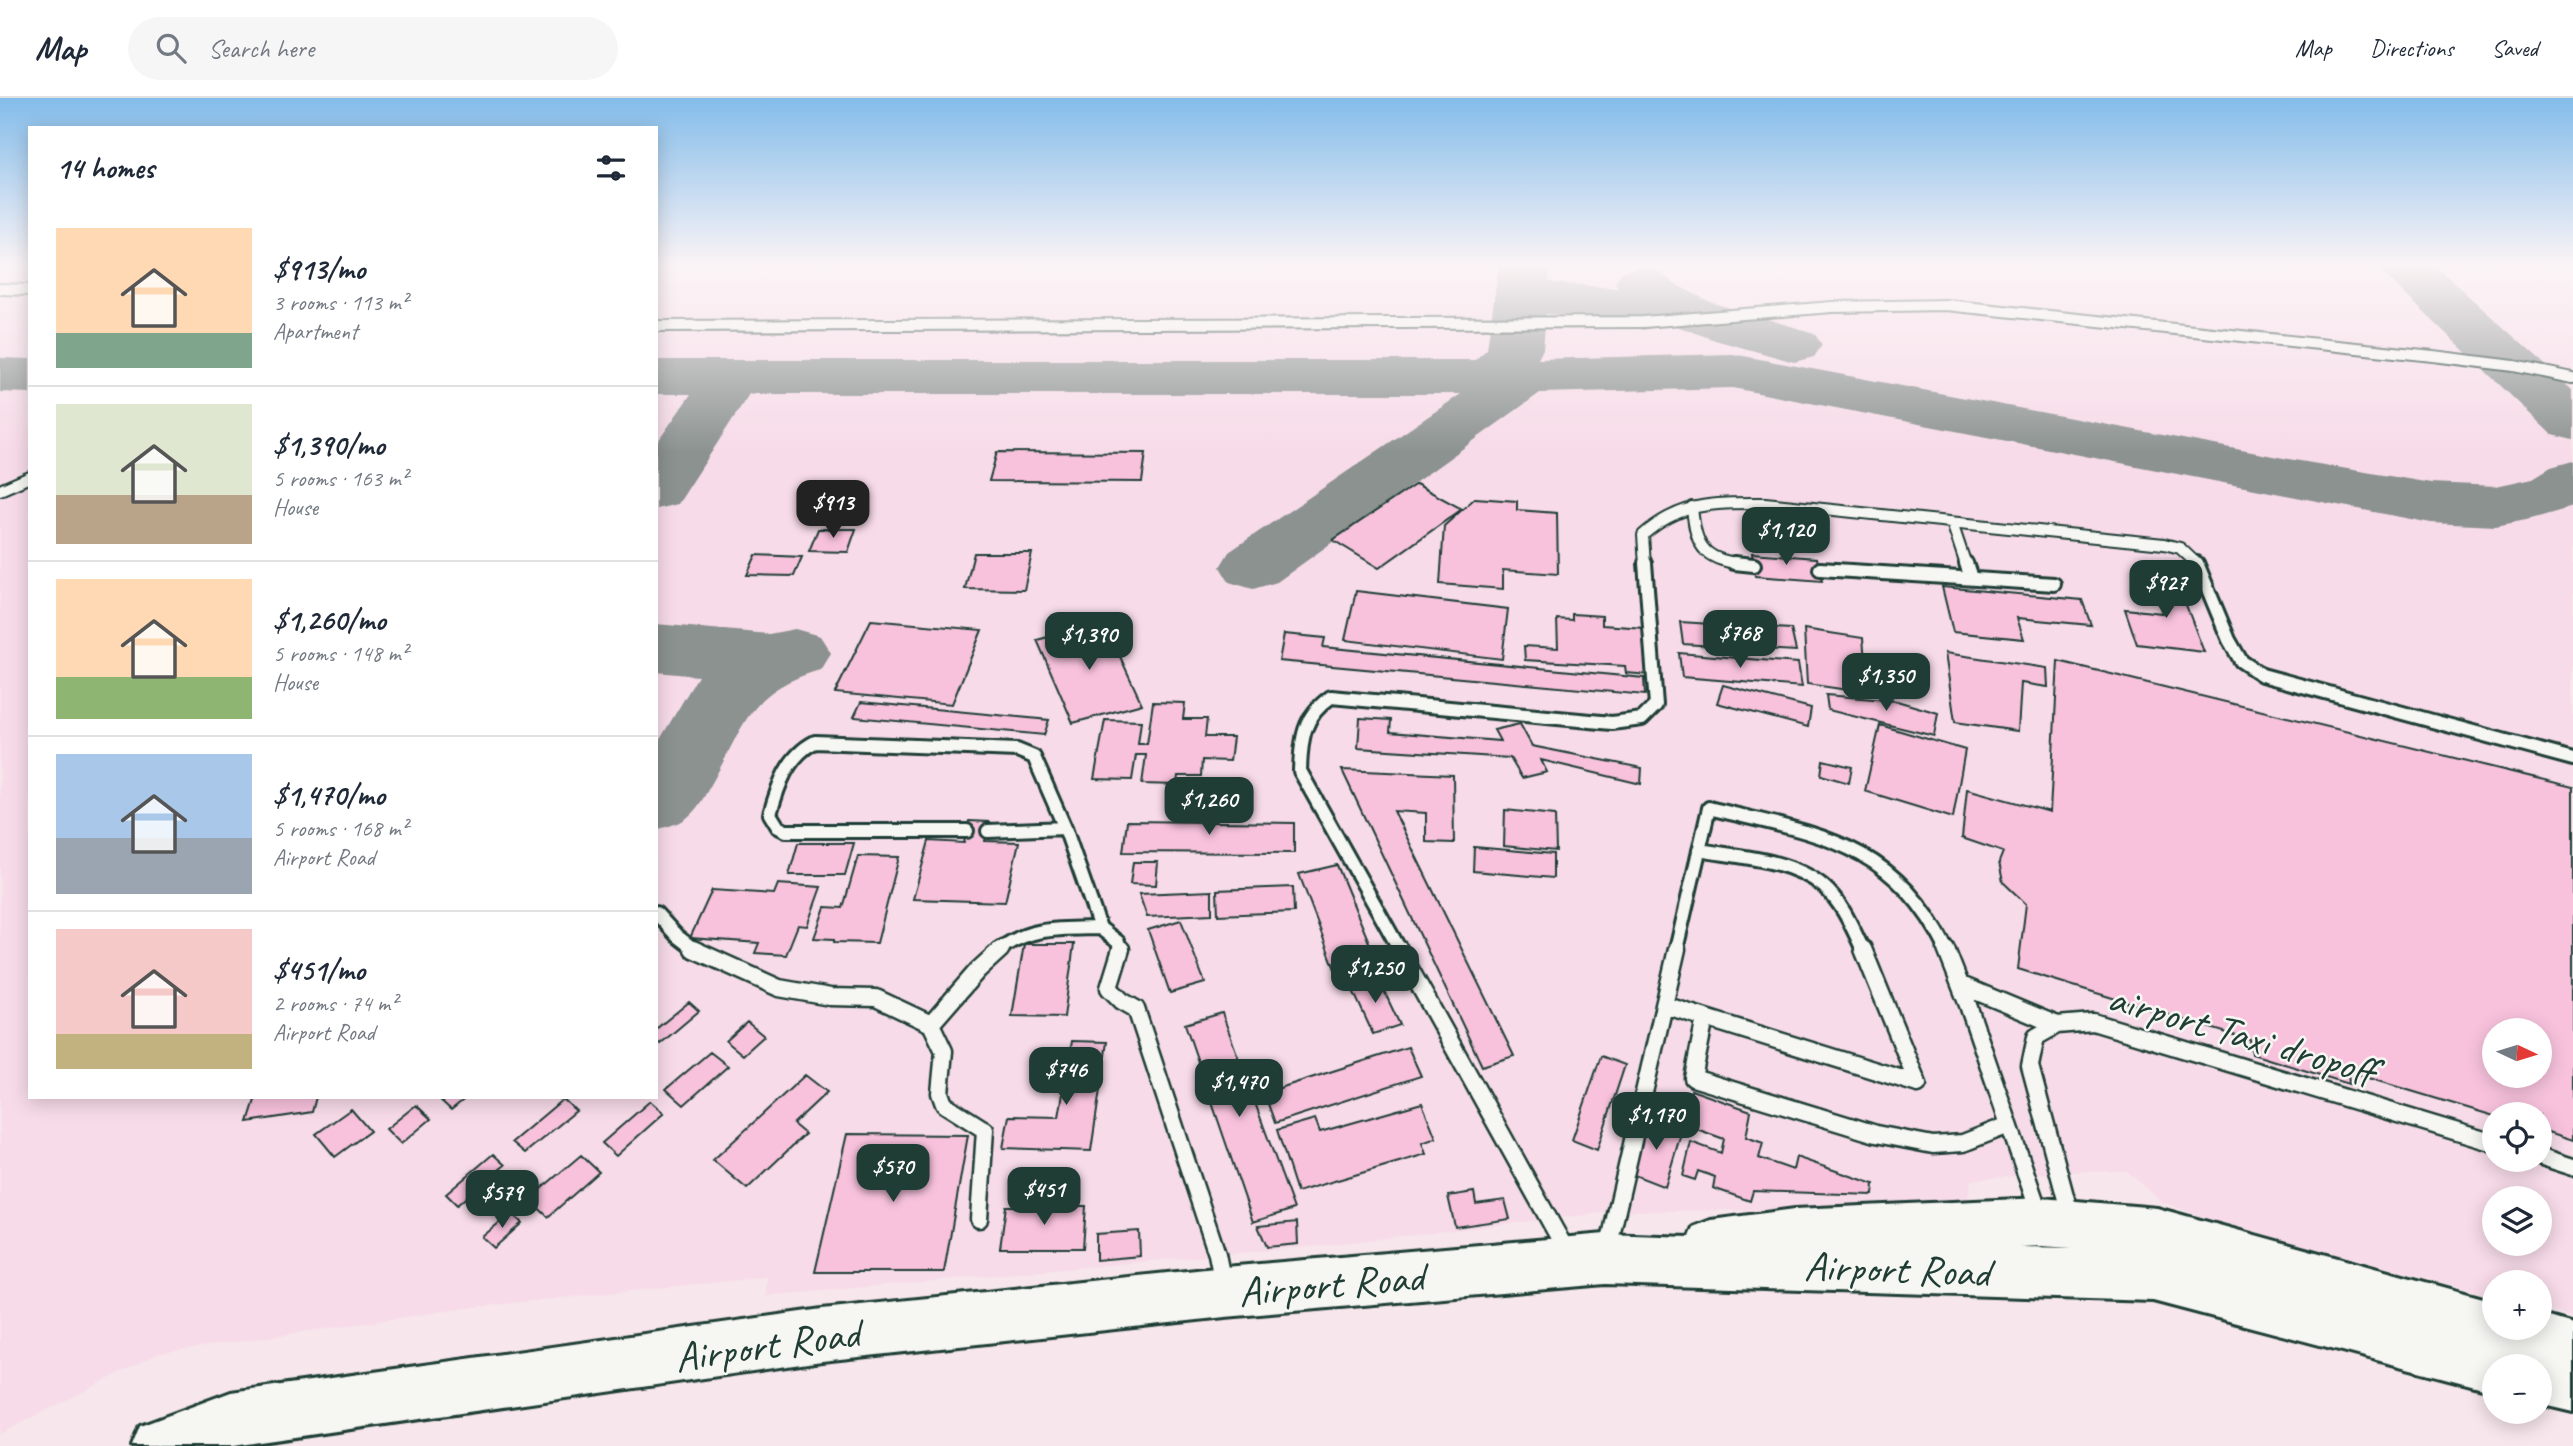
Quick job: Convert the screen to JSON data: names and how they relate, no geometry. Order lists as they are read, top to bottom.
{
  "streets": {
    "main road": ["Airport Road"],
    "lane": ["airport Taxi dropoff"]
  },
  "north": "right",
  "page": {
    "header": "Map",
    "search": "Search here",
    "nav": ["Map", "Directions", "Saved"],
    "heading": "14 homes",
    "list": [
      {
        "name": "$913/mo",
        "note": "3 rooms · 113 m² · Apartment"
      },
      {
        "name": "$1,390/mo",
        "note": "5 rooms · 163 m² · House"
      },
      {
        "name": "$1,260/mo",
        "note": "5 rooms · 148 m² · House"
      },
      {
        "name": "$1,470/mo",
        "note": "5 rooms · 168 m² · Airport Road"
      },
      {
        "name": "$451/mo",
        "note": "2 rooms · 74 m² · Airport Road"
      }
    ],
    "price": [
      "$913",
      "$1,120",
      "$927",
      "$768",
      "$1,390",
      "$1,350",
      "$1,260",
      "$1,250",
      "$746",
      "$1,470",
      "$1,170",
      "$570",
      "$451",
      "$579"
    ],
    "map_buttons": ["+", "−"]
  }
}
